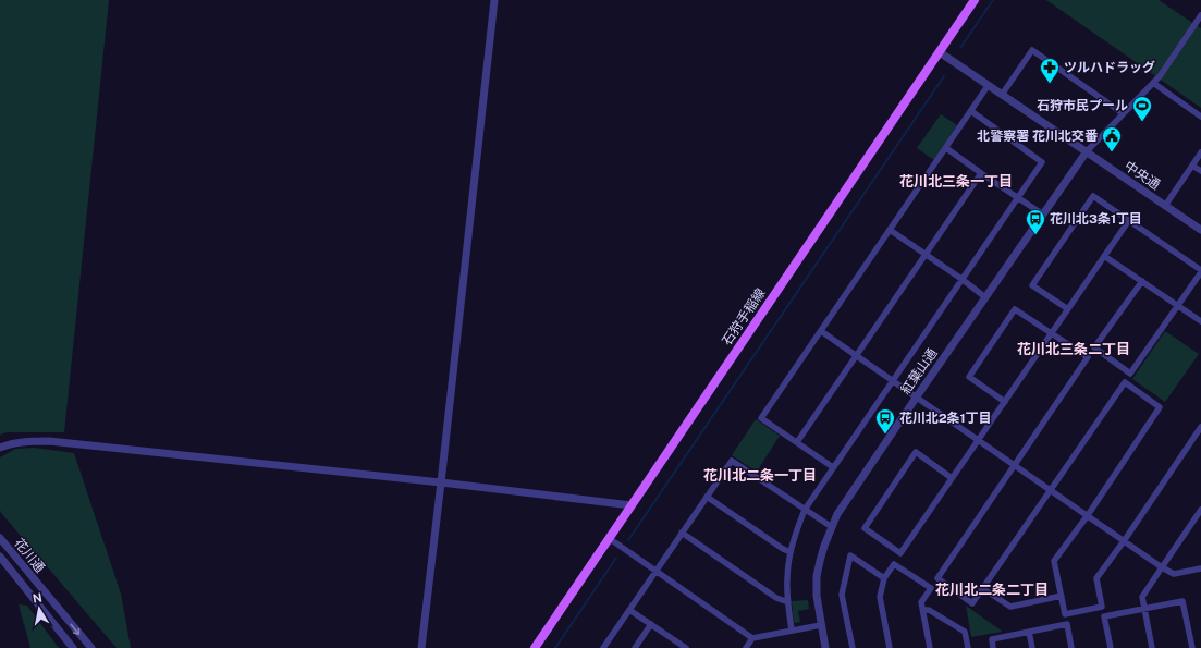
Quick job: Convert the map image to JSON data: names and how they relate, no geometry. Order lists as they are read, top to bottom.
{
  "streets": {
    "main road": ["石狩手稲線"],
    "street": ["中央通", "紅葉山通", "花川通"]
  },
  "crossings": [
    ["中央通", "石狩手稲線"],
    ["中央通", "紅葉山通"]
  ],
  "districts": [
    "花川北三条一丁目",
    "花川北三条二丁目",
    "花川北二条一丁目",
    "花川北二条二丁目"
  ],
  "places": {
    "pharmacy": ["ツルハドラッグ"],
    "sports": ["石狩市民プール"],
    "public building": ["北警察署 花川北交番"],
    "bus stop": ["花川北3条1丁目", "花川北2条1丁目"]
  },
  "north": "top"
}
